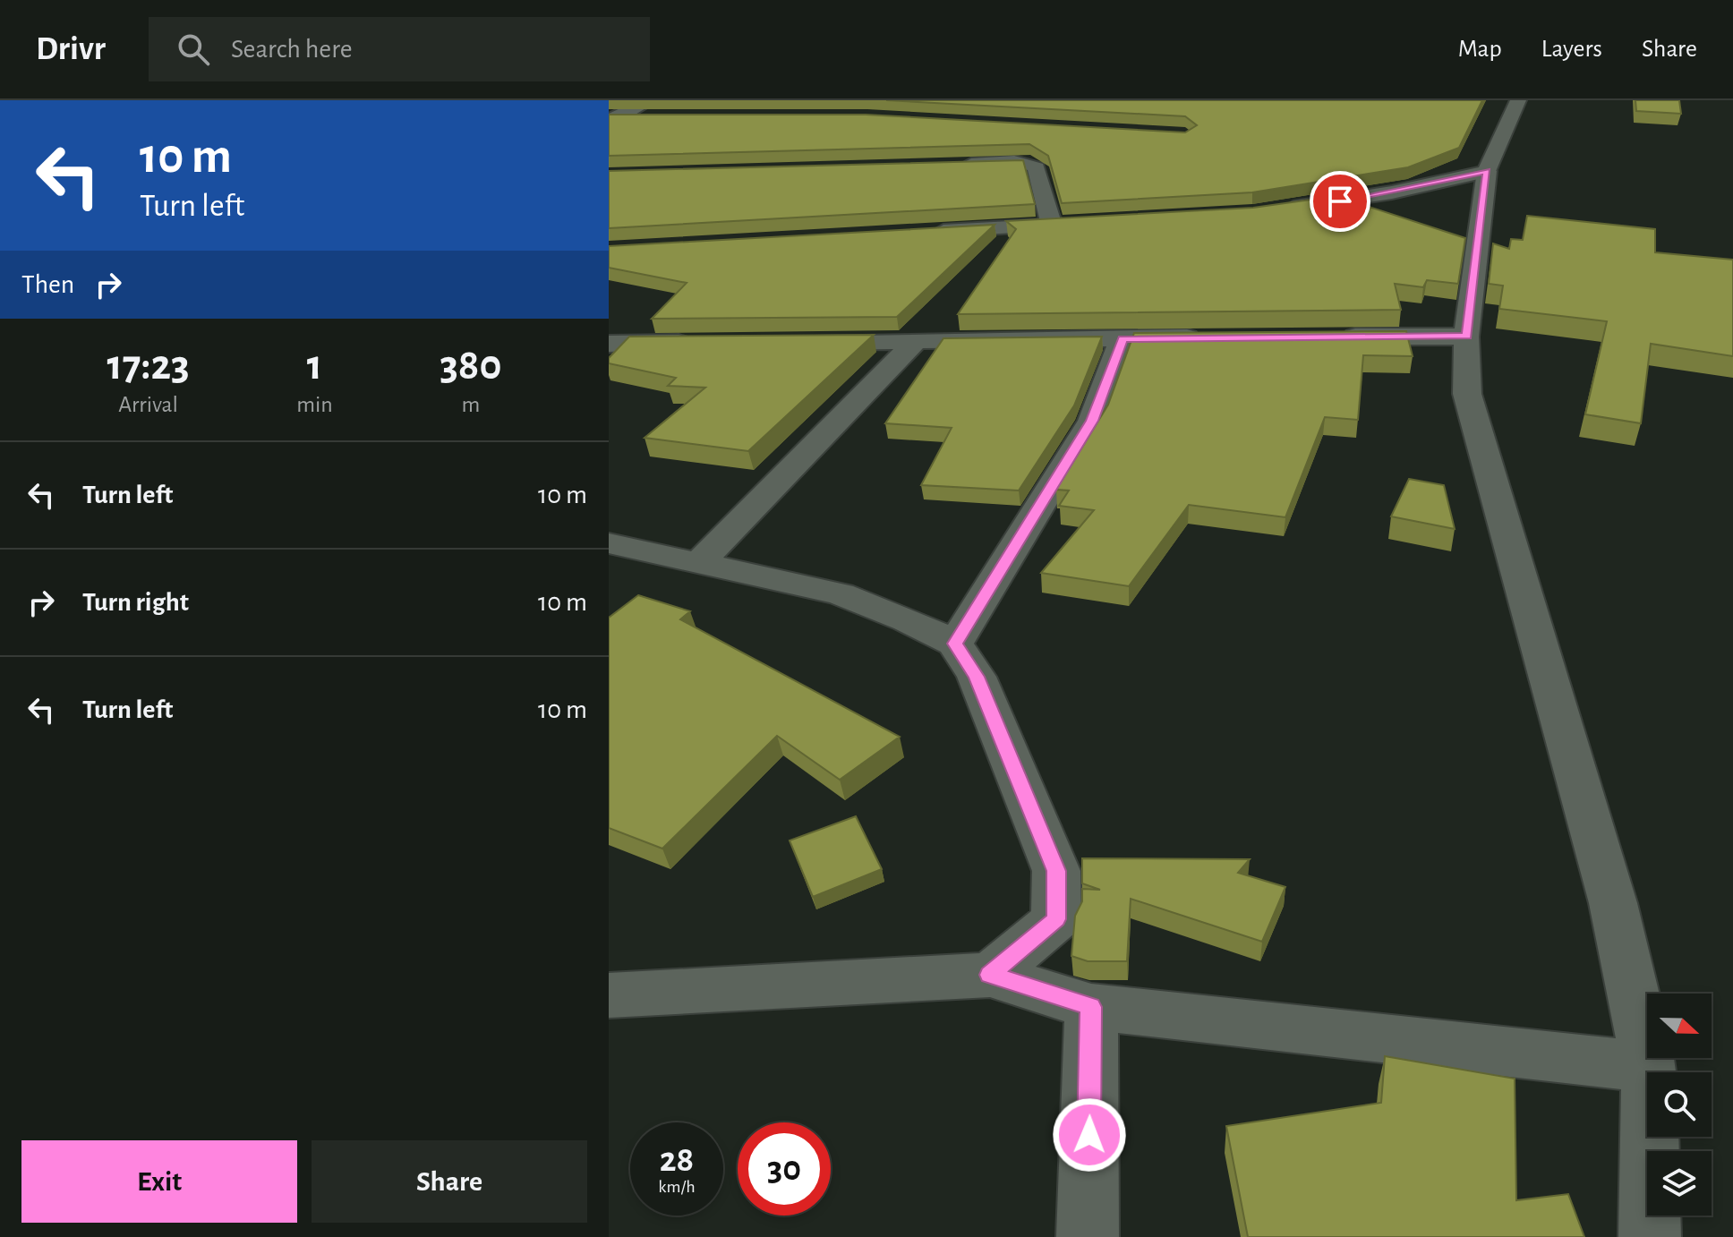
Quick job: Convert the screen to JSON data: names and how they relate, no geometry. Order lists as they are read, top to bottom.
{
  "north": "right",
  "page": {
    "header": "Drivr",
    "search": "Search here",
    "nav": ["Map", "Layers", "Share"],
    "turn": ["10 m", "Turn left"],
    "then": "Then",
    "eta": [
      "17:23",
      "Arrival",
      "1",
      "min",
      "380",
      "m"
    ],
    "list": [
      {
        "name": "Turn left",
        "value": "10 m"
      },
      {
        "name": "Turn right",
        "value": "10 m"
      },
      {
        "name": "Turn left",
        "value": "10 m"
      }
    ],
    "speed": "28 km/h",
    "limit": "30",
    "buttons": ["Exit", "Share"]
  }
}
